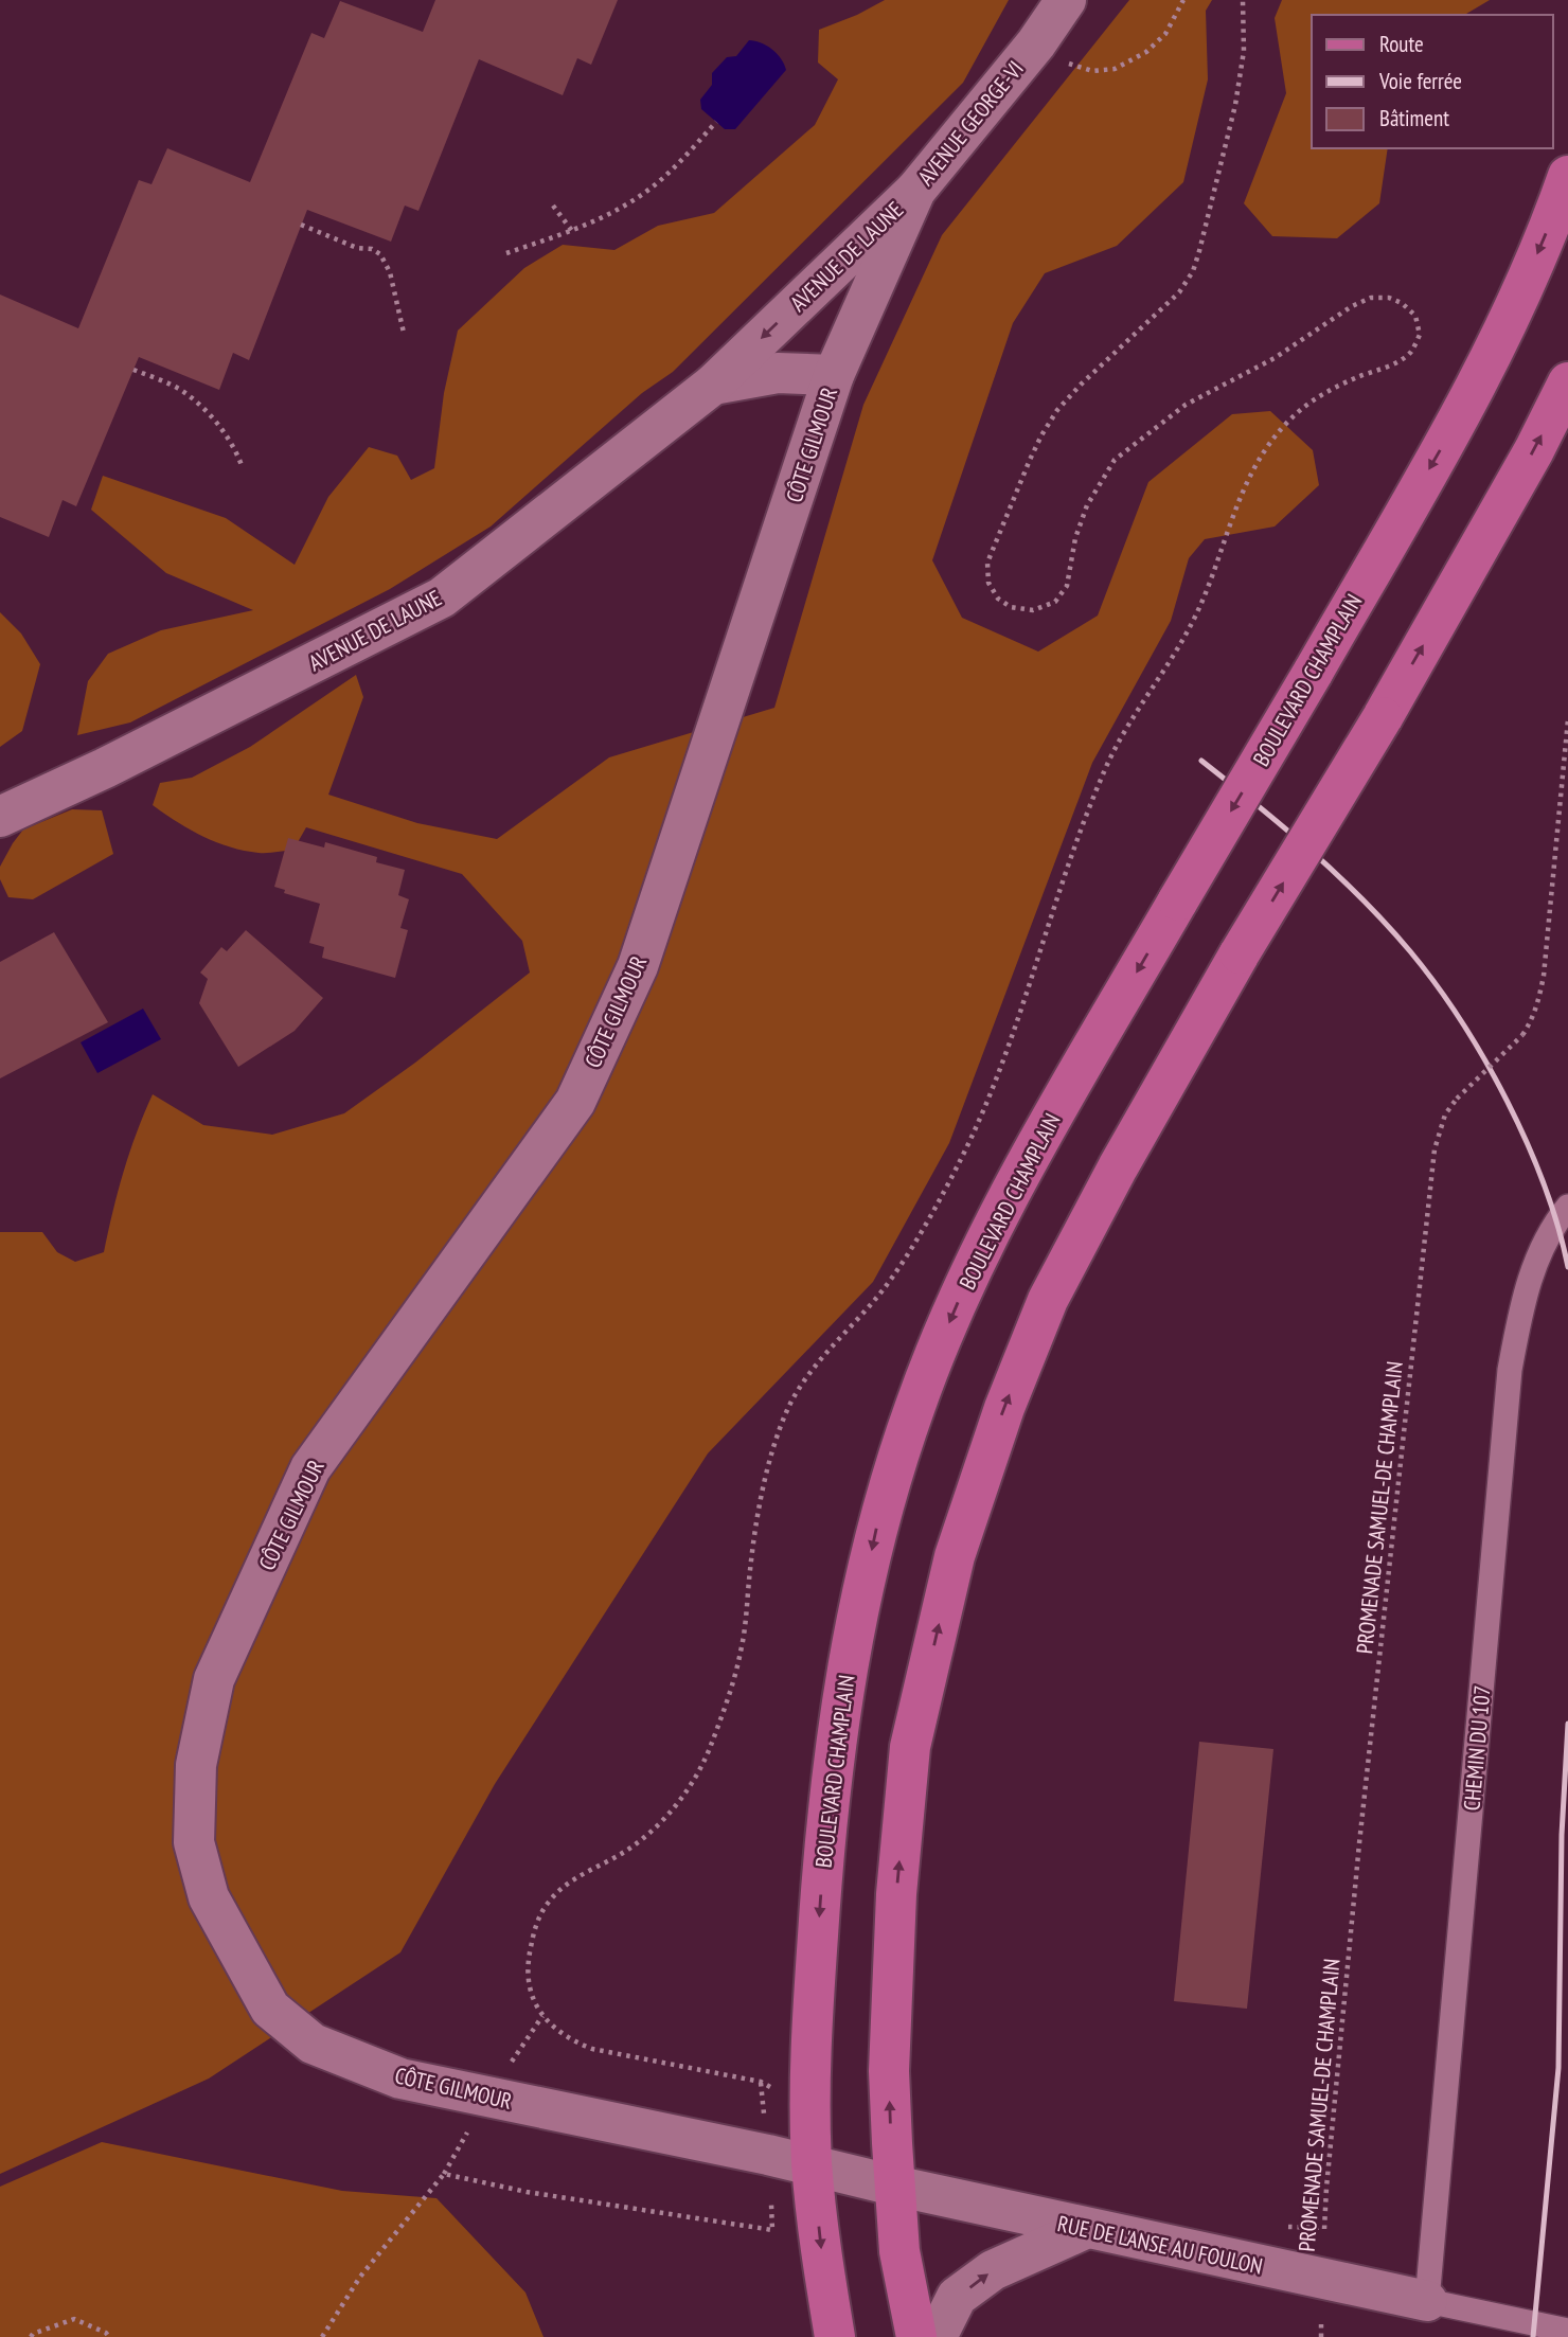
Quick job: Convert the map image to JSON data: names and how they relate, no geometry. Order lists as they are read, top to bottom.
{
  "streets": {
    "main road": ["BOULEVARD CHAMPLAIN"],
    "street": [
      "AVENUE GEORGE-VI",
      "AVENUE DE LAUNE",
      "CÔTE GILMOUR",
      "RUE DE L'ANSE AU FOULON"
    ],
    "lane": ["CHEMIN DU 107"],
    "path": ["PROMENADE SAMUEL-DE CHAMPLAIN"]
  },
  "crossings": [
    ["AVENUE GEORGE-VI", "AVENUE DE LAUNE"],
    ["AVENUE GEORGE-VI", "CÔTE GILMOUR"],
    ["AVENUE DE LAUNE", "CÔTE GILMOUR"],
    ["CÔTE GILMOUR", "BOULEVARD CHAMPLAIN"],
    ["CÔTE GILMOUR", "RUE DE L'ANSE AU FOULON"],
    ["PROMENADE SAMUEL-DE CHAMPLAIN", "RUE DE L'ANSE AU FOULON"],
    ["CHEMIN DU 107", "RUE DE L'ANSE AU FOULON"]
  ],
  "legend": ["Route", "Voie ferrée", "Bâtiment"]
}
